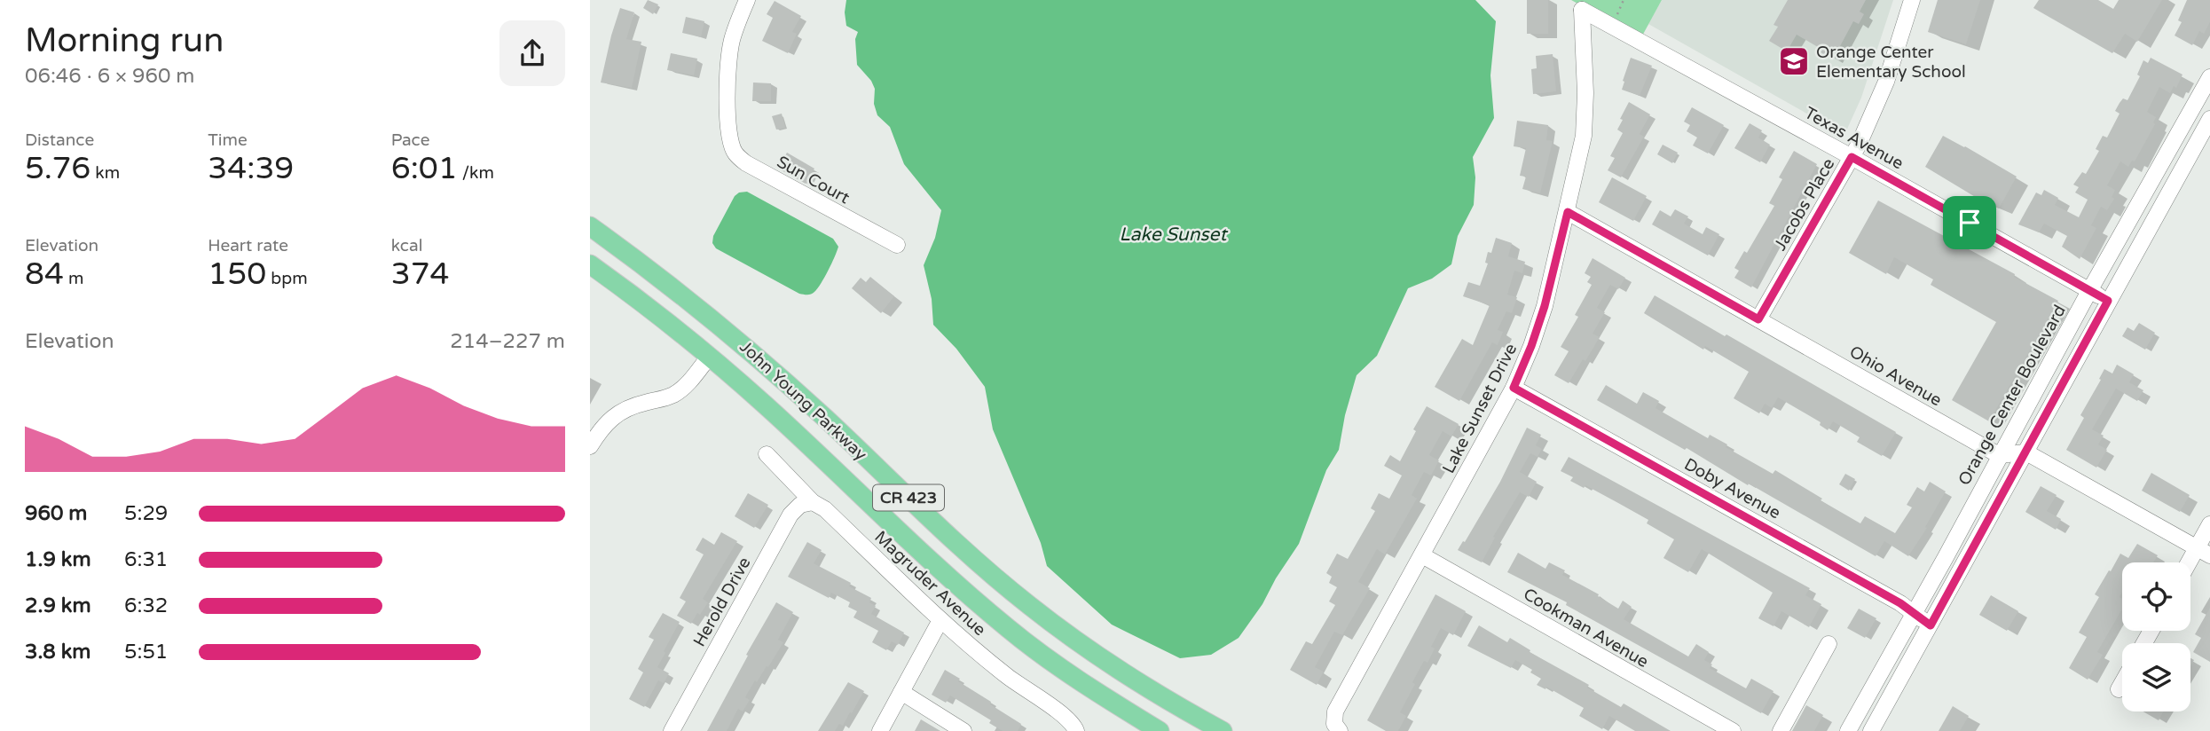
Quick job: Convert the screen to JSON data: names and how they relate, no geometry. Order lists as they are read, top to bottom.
{
  "streets": {
    "main road": ["John Young Parkway", "CR 423"],
    "street": [
      "Texas Avenue",
      "Sun Court",
      "Jacobs Place",
      "Ohio Avenue",
      "Orange Center Boulevard",
      "Lake Sunset Drive",
      "Doby Avenue",
      "Magruder Avenue",
      "Herold Drive",
      "Cookman Avenue"
    ]
  },
  "crossings": [
    ["Texas Avenue", "Jacobs Place"],
    ["Texas Avenue", "Orange Center Boulevard"],
    ["Texas Avenue", "Lake Sunset Drive"],
    ["Jacobs Place", "Ohio Avenue"],
    ["Ohio Avenue", "Orange Center Boulevard"],
    ["Ohio Avenue", "Lake Sunset Drive"],
    ["Orange Center Boulevard", "Doby Avenue"],
    ["Lake Sunset Drive", "Doby Avenue"],
    ["Lake Sunset Drive", "Cookman Avenue"],
    ["Magruder Avenue", "Herold Drive"]
  ],
  "water": ["Lake Sunset"],
  "places": {
    "school or university": ["Orange Center Elementary School"]
  },
  "page": {
    "heading": ["Morning run", "06:46 · 6 × 960 m"],
    "stats": [
      ["Distance", "5.76 km"],
      ["Time", "34:39"],
      ["Pace", "6:01 /km"],
      ["Elevation", "84 m"],
      ["Heart rate", "150 bpm"],
      ["kcal", "374"]
    ],
    "chart": ["Elevation", "214–227 m"],
    "list": [
      {
        "name": "960 m",
        "note": "5:29"
      },
      {
        "name": "1.9 km",
        "note": "6:31"
      },
      {
        "name": "2.9 km",
        "note": "6:32"
      },
      {
        "name": "3.8 km",
        "note": "5:51"
      }
    ]
  }
}
